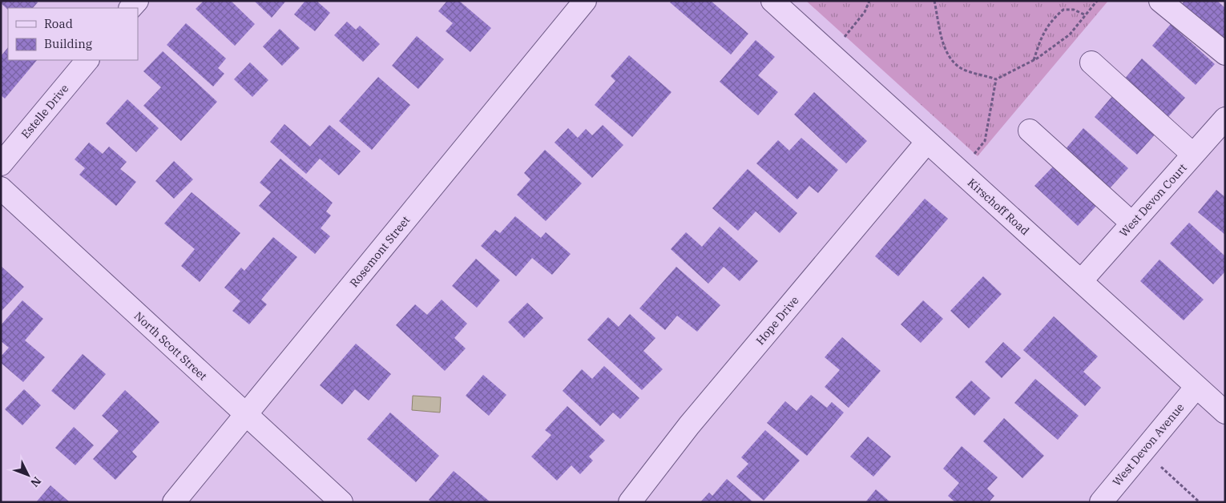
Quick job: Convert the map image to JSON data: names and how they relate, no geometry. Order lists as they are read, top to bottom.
{
  "streets": {
    "street": [
      "Estelle Drive",
      "West Devon Court",
      "Kirschoff Road",
      "Rosemont Street",
      "Hope Drive",
      "North Scott Street",
      "West Devon Avenue"
    ]
  },
  "crossings": [
    ["West Devon Court", "Kirschoff Road"],
    ["Kirschoff Road", "Hope Drive"],
    ["Kirschoff Road", "West Devon Avenue"],
    ["Rosemont Street", "North Scott Street"]
  ],
  "legend": ["Road", "Building"],
  "north": "bottom right"
}
